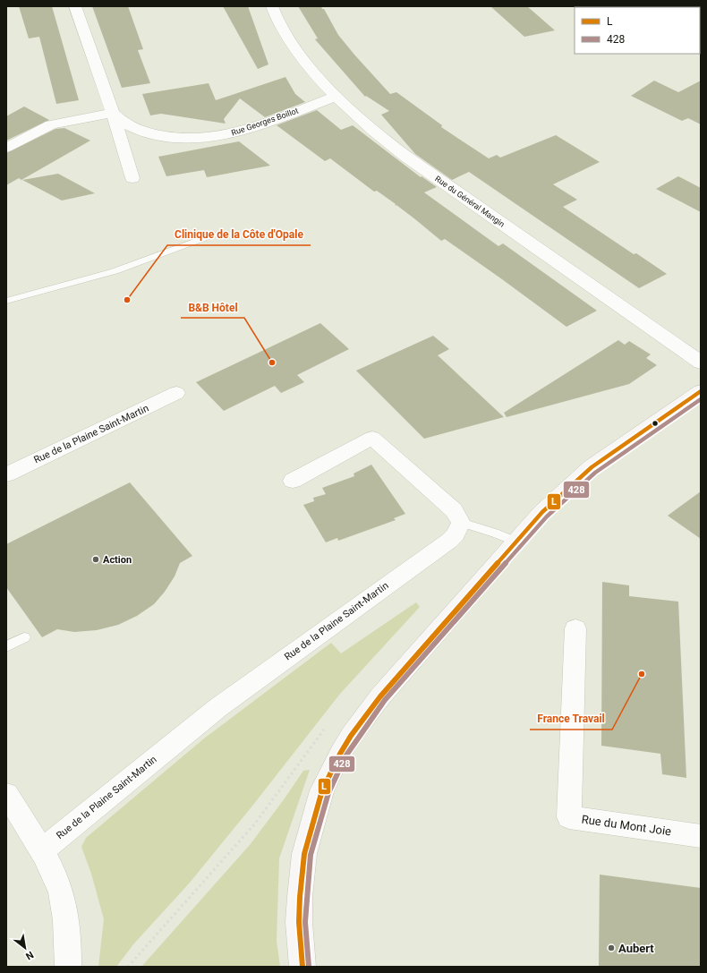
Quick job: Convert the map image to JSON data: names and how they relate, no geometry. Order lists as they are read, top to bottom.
{
  "streets": {
    "street": [
      "Rue Georges Boillot",
      "Rue du Général Mangin",
      "Rue de la Plaine Saint-Martin",
      "Rue du Mont Joie"
    ]
  },
  "crossings": [
    ["Rue Georges Boillot", "Rue du Général Mangin"]
  ],
  "places": [
    "Clinique de la Côte d'Opale",
    "B&B Hôtel",
    "Action",
    "France Travail",
    "Aubert"
  ],
  "lines": ["transit line L", "transit line 428"],
  "legend": ["L", "428"],
  "north": "bottom right"
}
